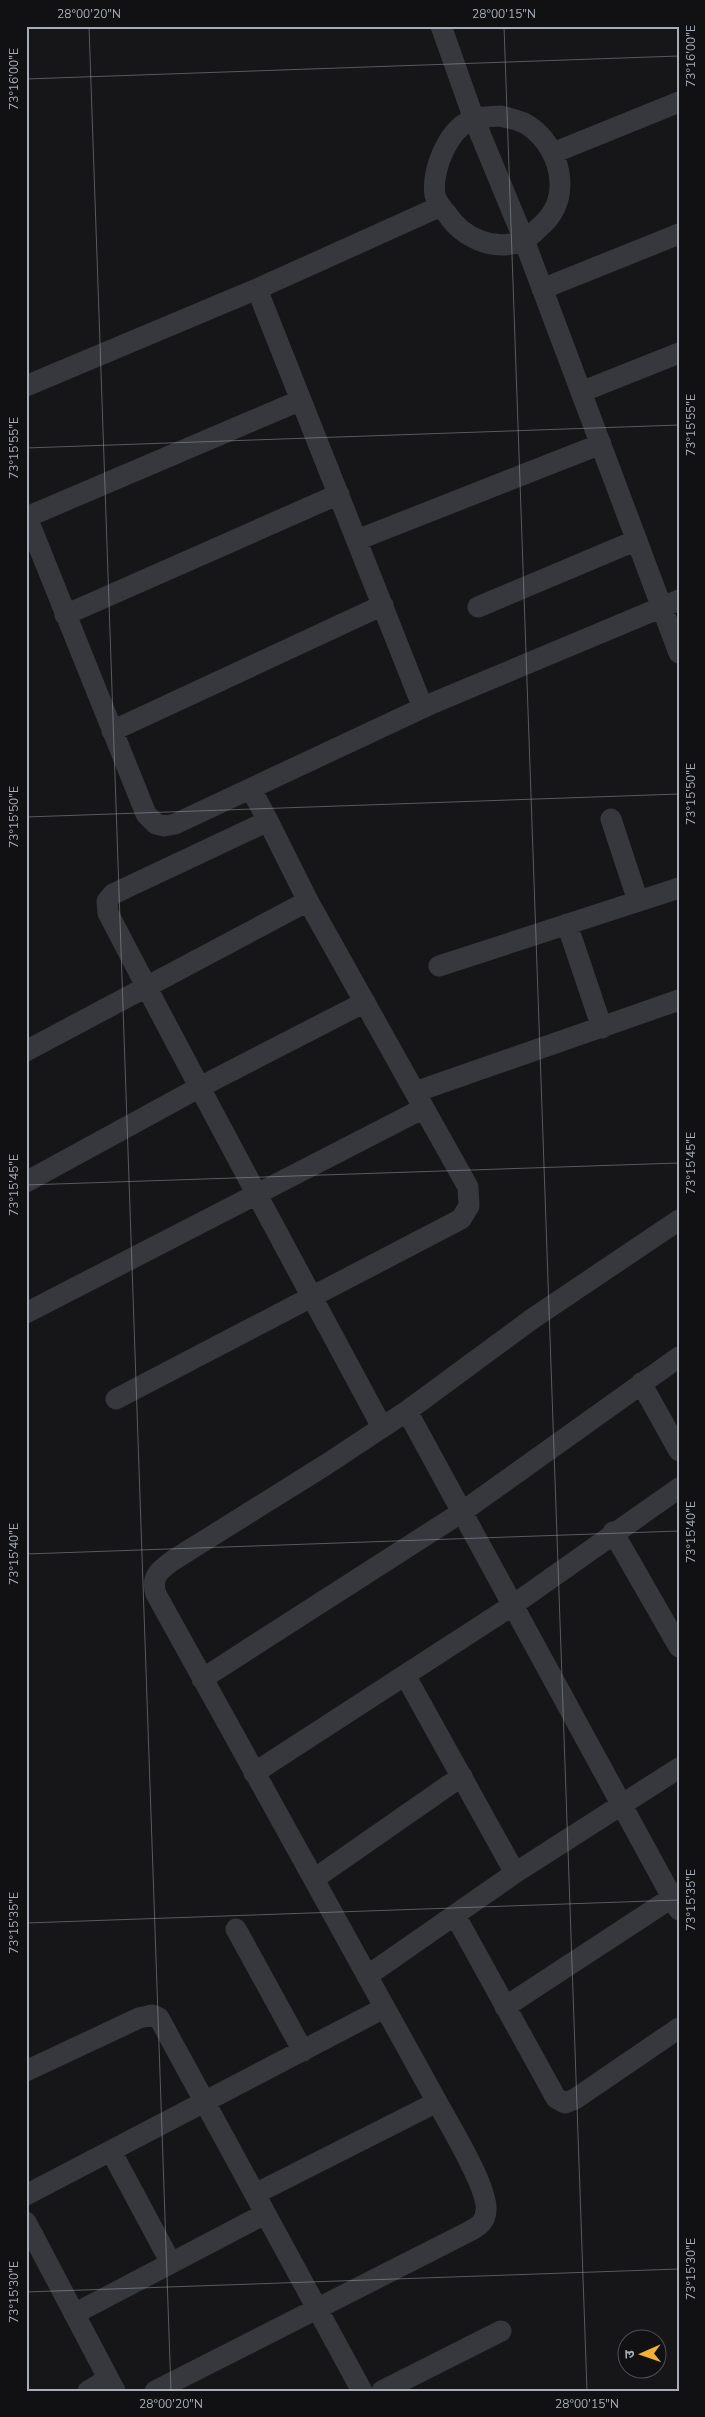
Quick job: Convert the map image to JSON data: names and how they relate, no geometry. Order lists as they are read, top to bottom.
{
  "north": "left",
  "coordinates": [
    "28°00'20\"N",
    "28°00'15\"N",
    "73°16'00\"E",
    "73°15'55\"E",
    "73°15'50\"E",
    "73°15'45\"E",
    "73°15'40\"E",
    "73°15'35\"E",
    "73°15'30\"E"
  ]
}
